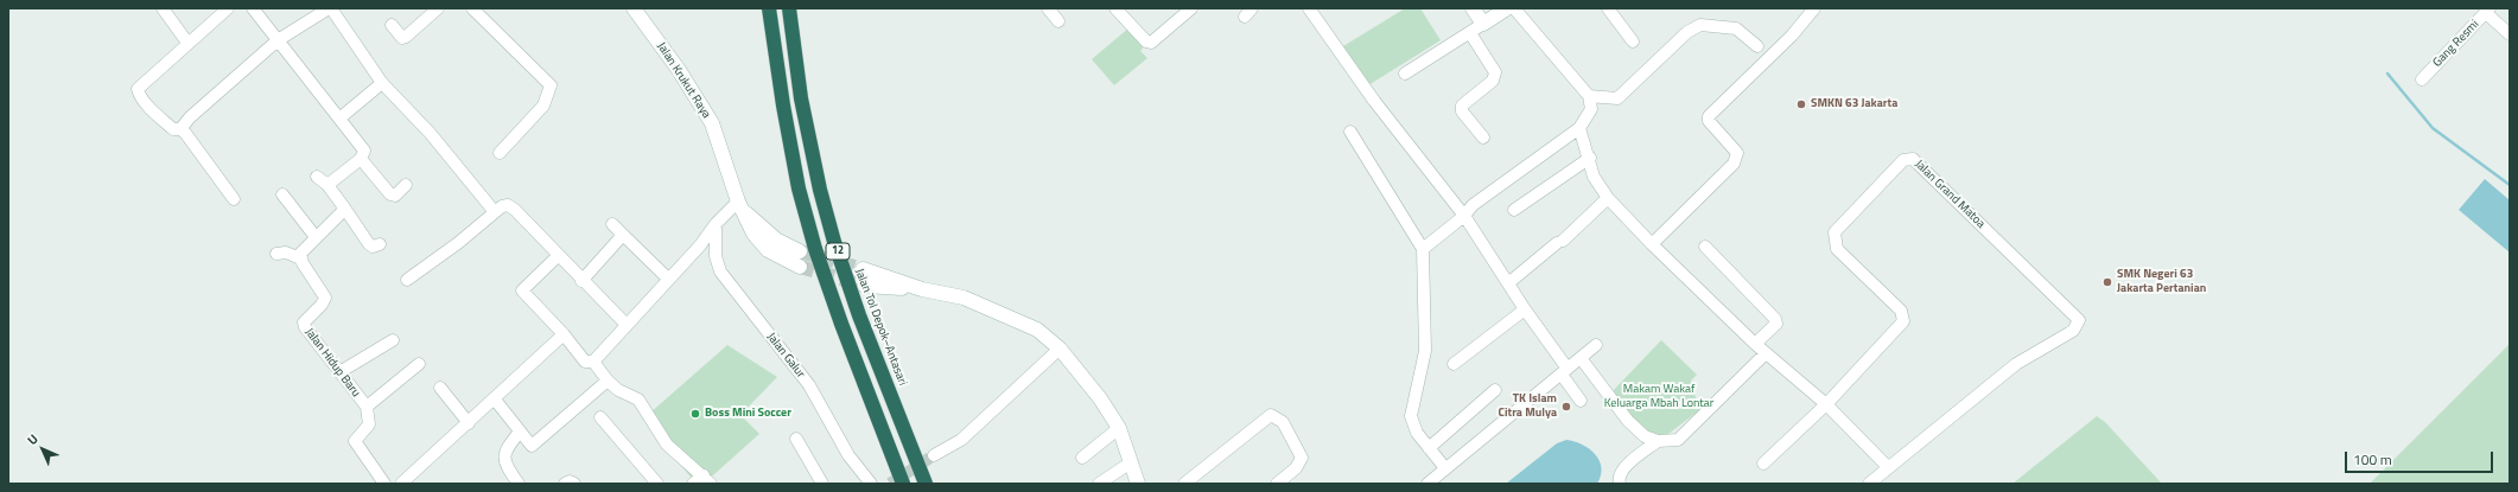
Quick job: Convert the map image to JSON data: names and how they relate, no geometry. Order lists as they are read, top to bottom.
{
  "streets": {
    "highway": ["12", "Jalan Tol Depok–Antasari"],
    "street": [
      "Gang Resmi",
      "Jalan Krukut Raya",
      "Jalan Grand Matoa",
      "Jalan Galur",
      "Jalan Hidup Baru"
    ]
  },
  "parks": ["Makam Wakaf Keluarga Mbah Lontar"],
  "places": [
    "SMKN 63 Jakarta",
    "SMK Negeri 63 Jakarta Pertanian",
    "TK Islam Citra Mulya",
    "Boss Mini Soccer"
  ],
  "scale_bar": "100 m",
  "north": "top left"
}
